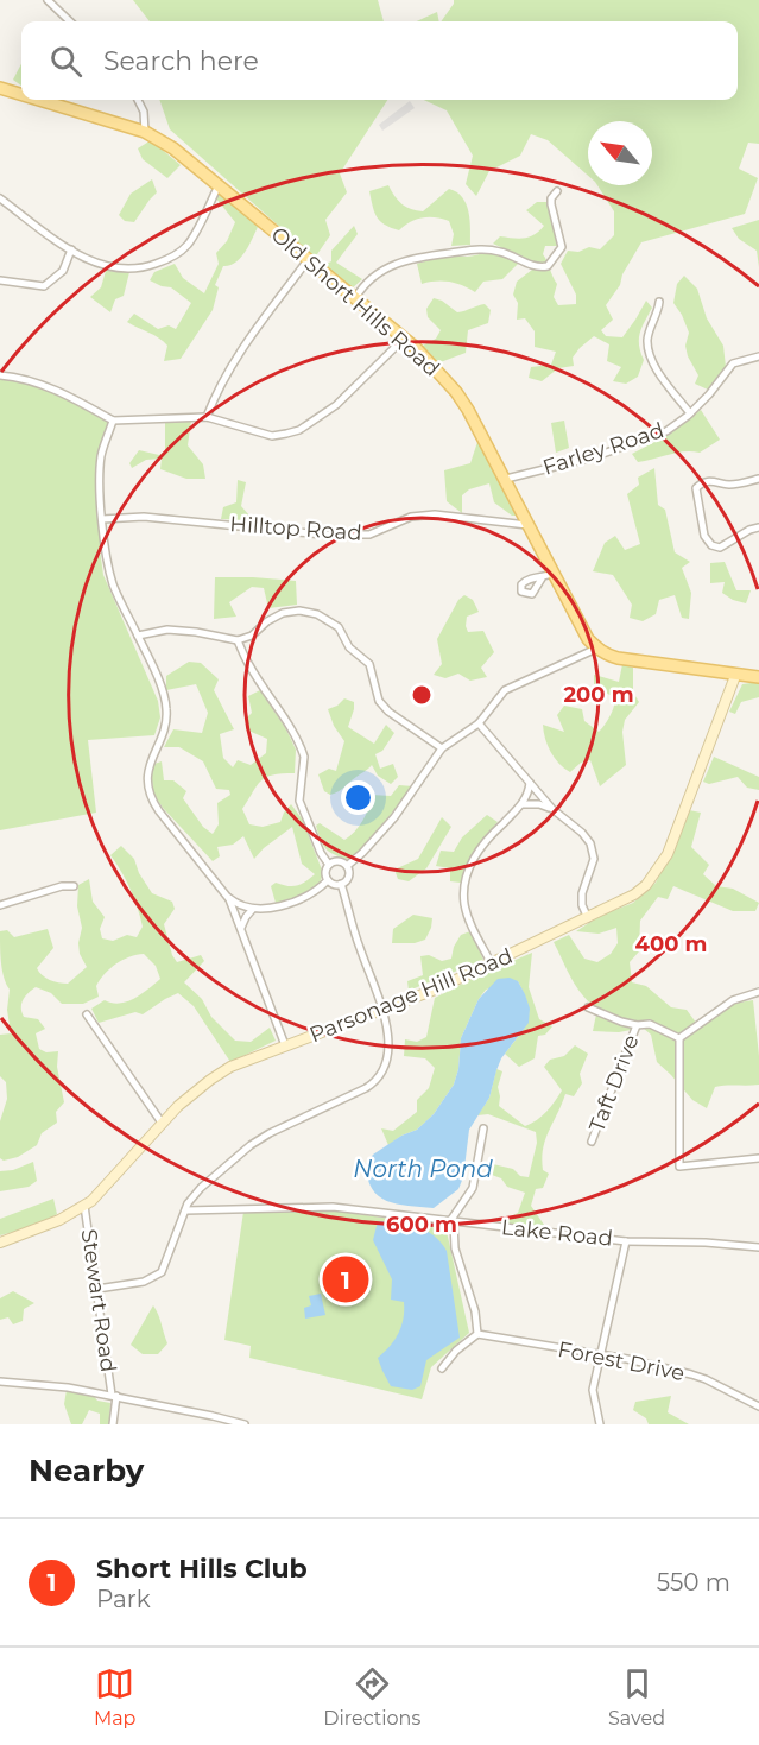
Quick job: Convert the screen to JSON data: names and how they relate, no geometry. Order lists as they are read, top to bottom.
{
  "streets": {
    "main road": ["Old Short Hills Road"],
    "street": [
      "Farley Road",
      "Hilltop Road",
      "Parsonage Hill Road",
      "Taft Drive",
      "Lake Road",
      "Stewart Road",
      "Forest Drive"
    ]
  },
  "crossings": [
    ["Old Short Hills Road", "Farley Road"],
    ["Old Short Hills Road", "Hilltop Road"],
    ["Parsonage Hill Road", "Stewart Road"]
  ],
  "water": ["North Pond"],
  "north": "top left",
  "page": {
    "search": "Search here",
    "pins": "1",
    "heading": "Nearby",
    "list": [
      {
        "mark": "1",
        "name": "Short Hills Club",
        "note": "Park",
        "value": "550 m"
      }
    ],
    "nav": ["Map", "Directions", "Saved"]
  },
  "rings": ["200 m", "400 m", "600 m"]
}
